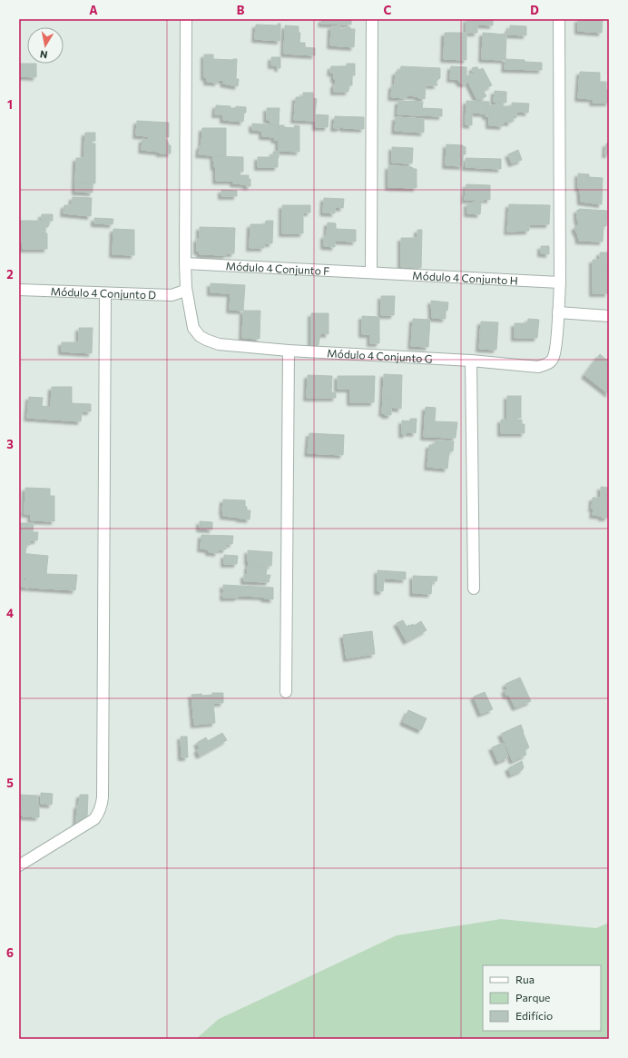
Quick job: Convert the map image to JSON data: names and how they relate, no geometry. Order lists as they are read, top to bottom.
{
  "streets": {
    "street": [
      "Módulo 4 Conjunto F",
      "Módulo 4 Conjunto H",
      "Módulo 4 Conjunto D",
      "Módulo 4 Conjunto G"
    ]
  },
  "crossings": [
    ["Módulo 4 Conjunto F", "Módulo 4 Conjunto H"],
    ["Módulo 4 Conjunto F", "Módulo 4 Conjunto G"],
    ["Módulo 4 Conjunto H", "Módulo 4 Conjunto G"],
    ["Módulo 4 Conjunto D", "Módulo 4 Conjunto G"]
  ],
  "legend": ["Rua", "Parque", "Edifício"],
  "north": "bottom",
  "grid": {
    "columns": [
      "A",
      "B",
      "C",
      "D"
    ],
    "rows": [
      "1",
      "2",
      "3",
      "4",
      "5",
      "6"
    ]
  }
}
